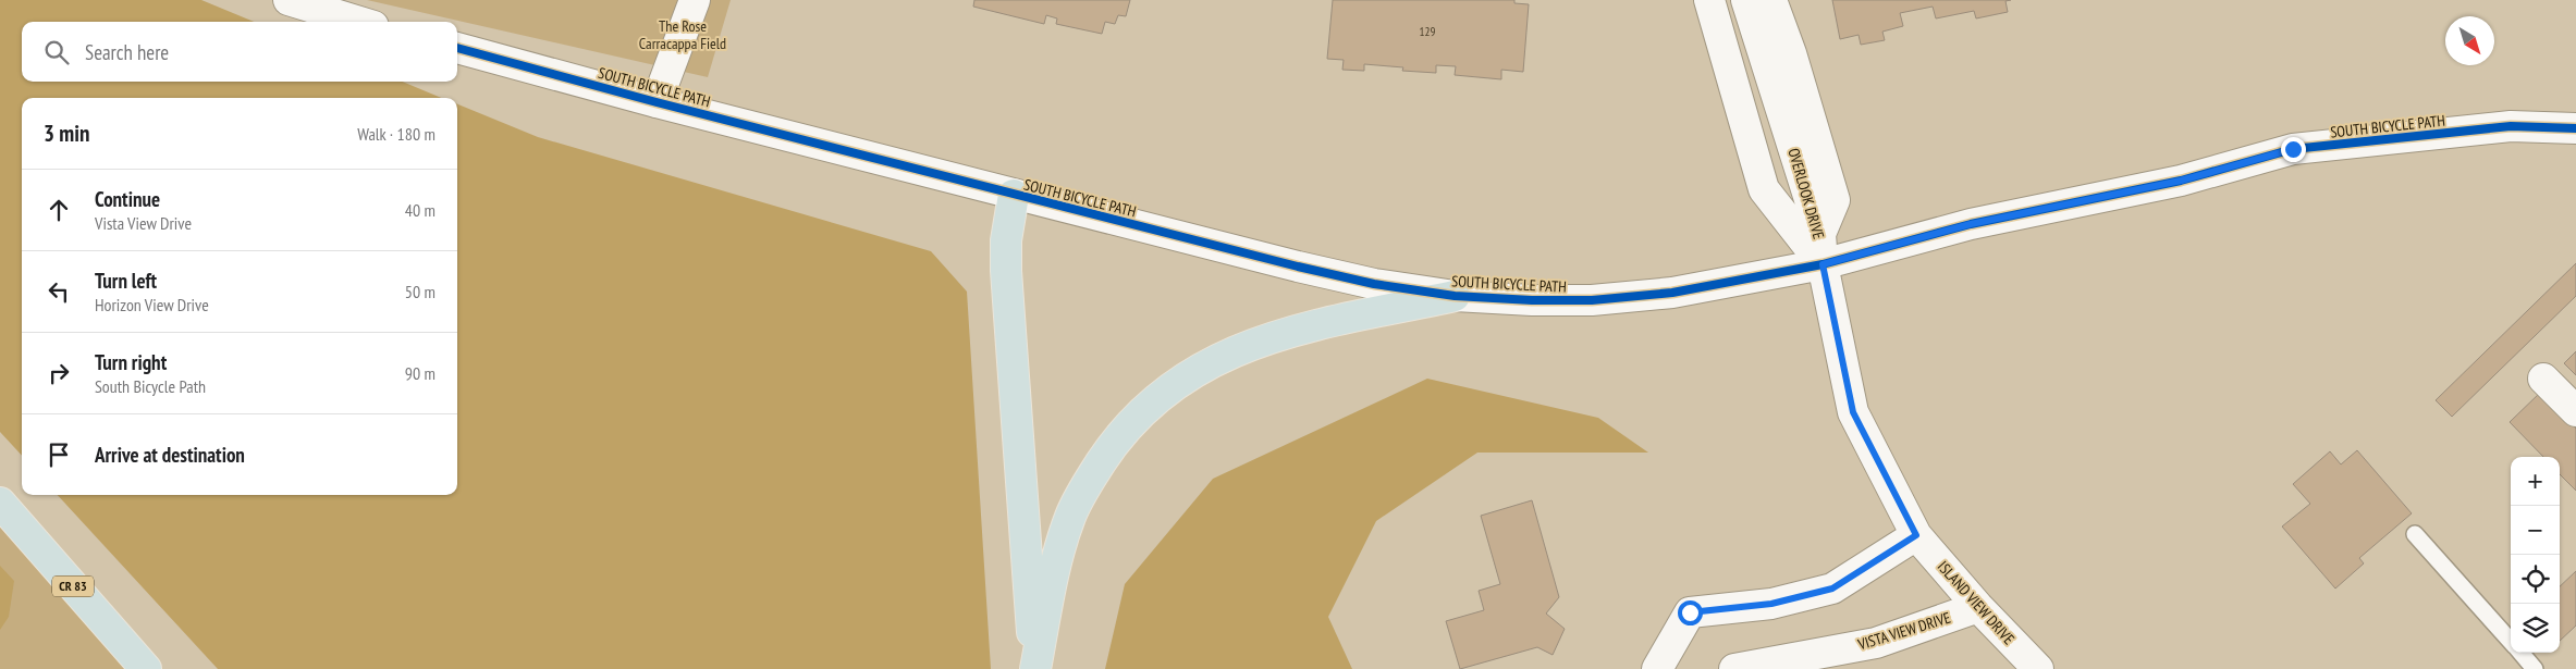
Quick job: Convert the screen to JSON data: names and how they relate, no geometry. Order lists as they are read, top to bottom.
{
  "streets": {
    "highway": ["CR 83"],
    "street": [
      "SOUTH BICYCLE PATH",
      "OVERLOOK DRIVE",
      "ISLAND VIEW DRIVE",
      "VISTA VIEW DRIVE"
    ]
  },
  "crossings": [
    ["SOUTH BICYCLE PATH", "OVERLOOK DRIVE"],
    ["SOUTH BICYCLE PATH", "ISLAND VIEW DRIVE"],
    ["OVERLOOK DRIVE", "ISLAND VIEW DRIVE"],
    ["ISLAND VIEW DRIVE", "VISTA VIEW DRIVE"]
  ],
  "parks": ["The Rose Carracappa Field"],
  "house_numbers": ["129"],
  "north": "bottom right",
  "page": {
    "search": "Search here",
    "heading": ["3 min", "Walk · 180 m"],
    "list": [
      ["Continue", "Vista View Drive", "40 m"],
      ["Turn left", "Horizon View Drive", "50 m"],
      ["Turn right", "South Bicycle Path", "90 m"],
      "Arrive at destination"
    ],
    "map_buttons": ["+", "−"]
  }
}
